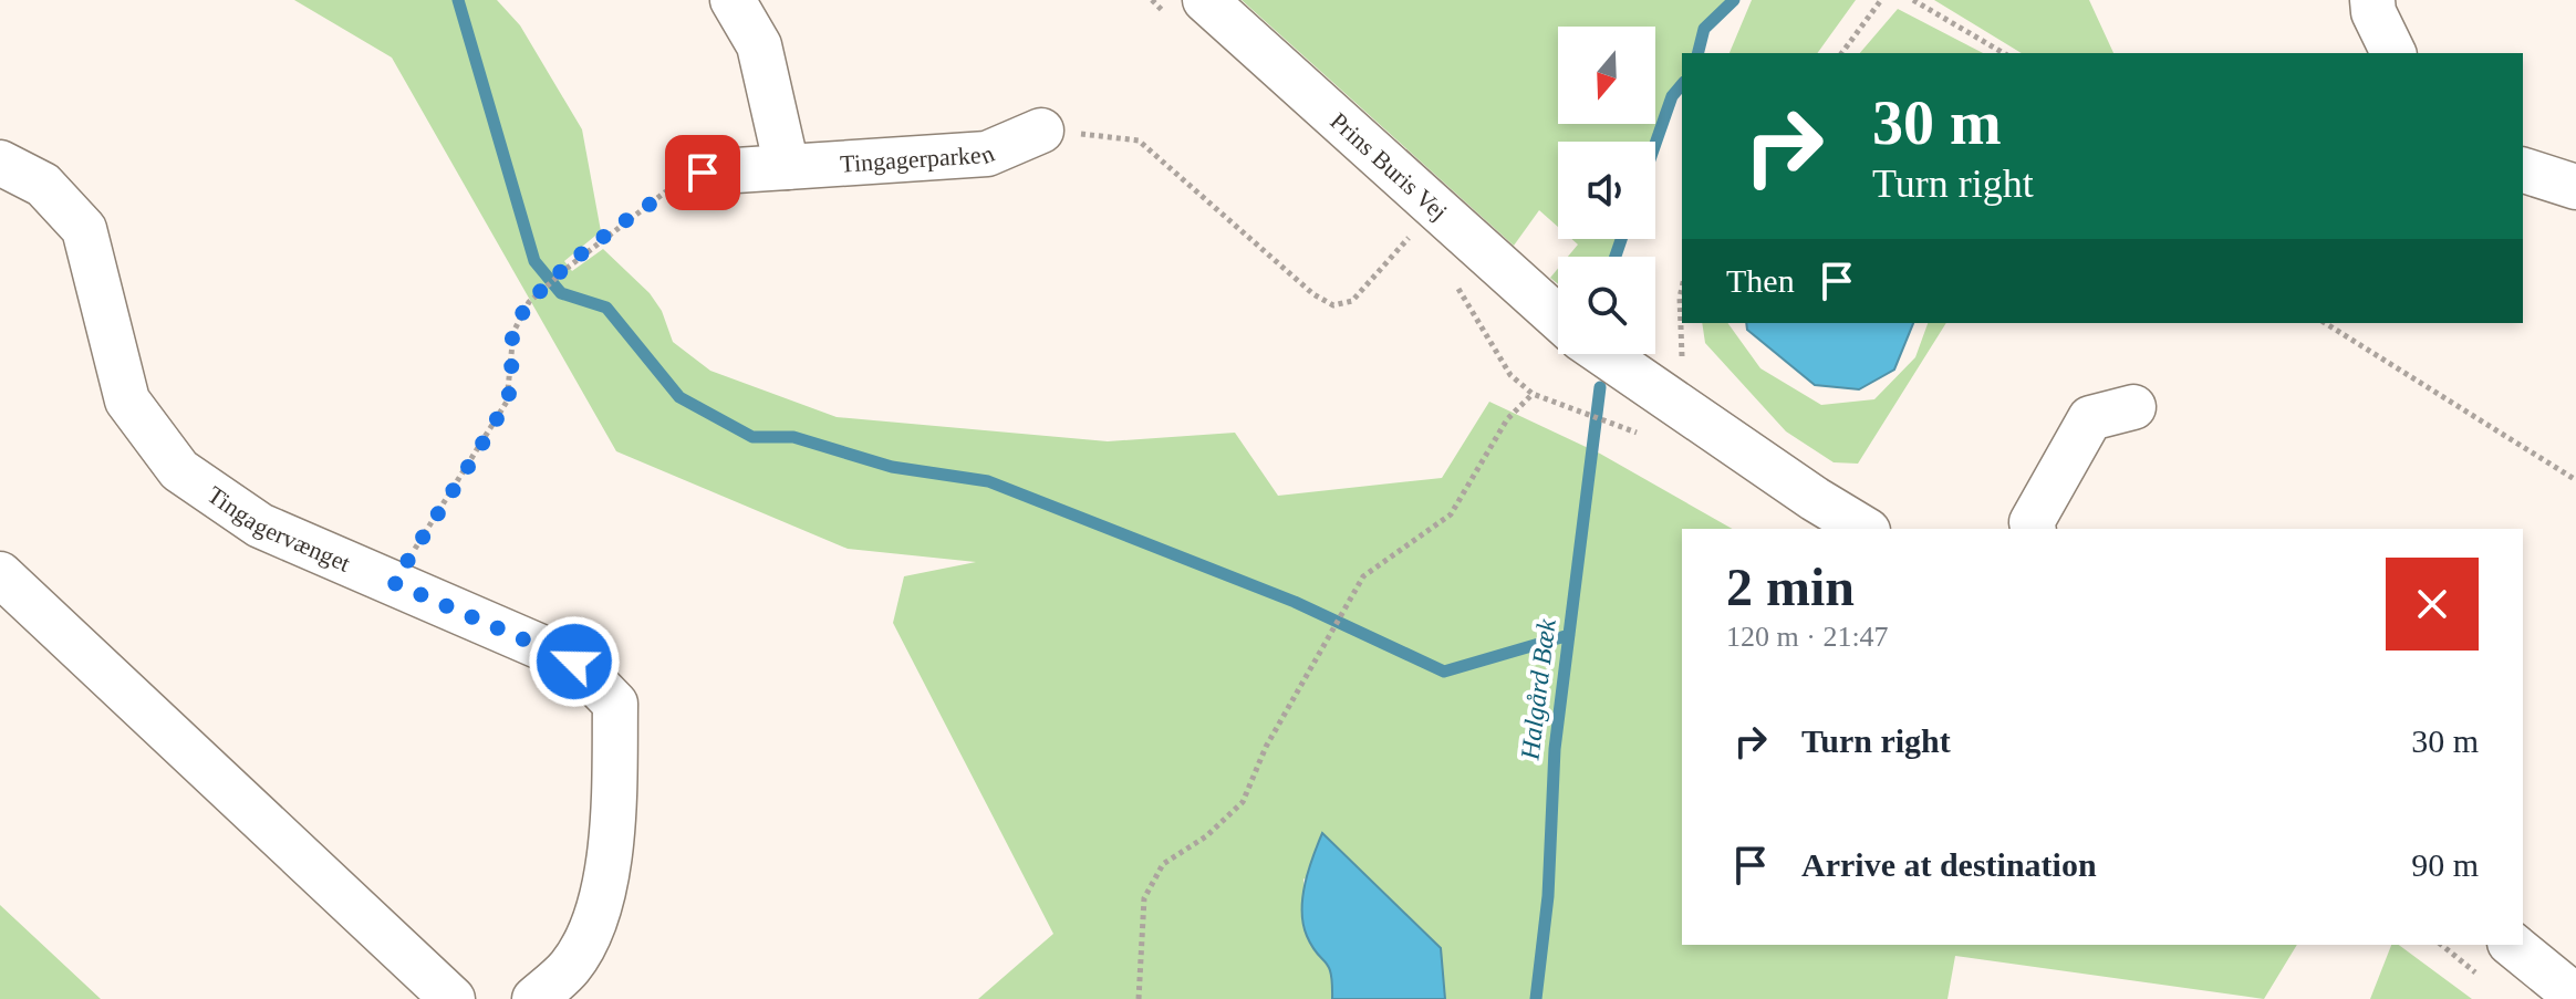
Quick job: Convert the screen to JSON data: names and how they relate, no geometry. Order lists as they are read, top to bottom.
{
  "streets": {
    "street": ["Tingagerparken", "Prins Buris Vej", "Tingagervænget"]
  },
  "water": ["Halgård Bæk"],
  "north": "bottom",
  "page": {
    "turn": ["30 m", "Turn right"],
    "then": "Then",
    "heading": ["2 min", "120 m · 21:47"],
    "list": [
      {
        "name": "Turn right",
        "value": "30 m"
      },
      {
        "name": "Arrive at destination",
        "value": "90 m"
      }
    ]
  }
}
